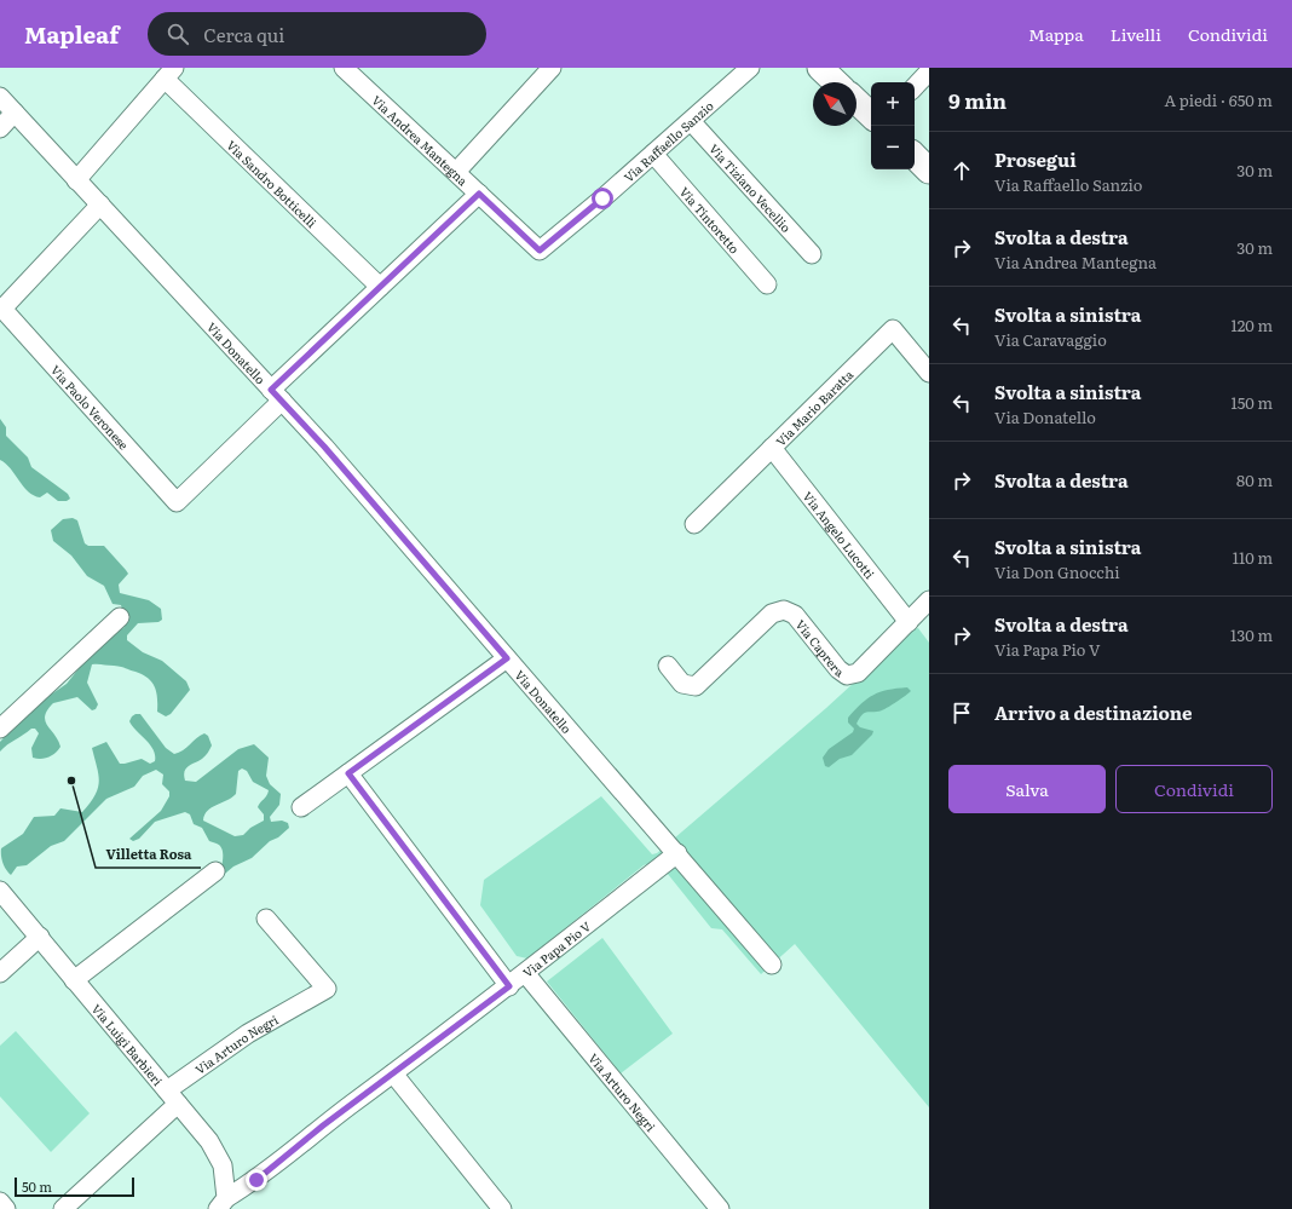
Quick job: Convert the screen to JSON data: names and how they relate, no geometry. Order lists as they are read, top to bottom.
{
  "streets": {
    "street": [
      "Via Andrea Mantegna",
      "Via Raffaello Sanzio",
      "Via Sandro Botticelli",
      "Via Tiziano Vecellio",
      "Via Tintoretto",
      "Via Donatello",
      "Via Paolo Veronese",
      "Via Mario Baratta",
      "Via Angelo Lucotti",
      "Via Caprera",
      "Via Papa Pio V",
      "Via Luigi Barbieri",
      "Via Arturo Negri"
    ]
  },
  "crossings": [
    ["Via Andrea Mantegna", "Via Raffaello Sanzio"],
    ["Via Raffaello Sanzio", "Via Tiziano Vecellio"],
    ["Via Raffaello Sanzio", "Via Tintoretto"],
    ["Via Donatello", "Via Paolo Veronese"],
    ["Via Donatello", "Via Papa Pio V"],
    ["Via Mario Baratta", "Via Angelo Lucotti"],
    ["Via Angelo Lucotti", "Via Caprera"],
    ["Via Papa Pio V", "Via Luigi Barbieri"],
    ["Via Papa Pio V", "Via Arturo Negri"],
    ["Via Luigi Barbieri", "Via Arturo Negri"]
  ],
  "places": ["Villetta Rosa"],
  "scale_bar": "50 m",
  "north": "top left",
  "page": {
    "header": "Mapleaf",
    "search": "Cerca qui",
    "nav": ["Mappa", "Livelli", "Condividi"],
    "heading": ["9 min", "A piedi · 650 m"],
    "map_buttons": ["+", "−"],
    "list": [
      ["Prosegui", "Via Raffaello Sanzio", "30 m"],
      ["Svolta a destra", "Via Andrea Mantegna", "30 m"],
      ["Svolta a sinistra", "Via Caravaggio", "120 m"],
      ["Svolta a sinistra", "Via Donatello", "150 m"],
      ["Svolta a destra", "80 m"],
      ["Svolta a sinistra", "Via Don Gnocchi", "110 m"],
      ["Svolta a destra", "Via Papa Pio V", "130 m"],
      "Arrivo a destinazione"
    ],
    "buttons": ["Salva", "Condividi"],
    "scale": "50 m"
  }
}
